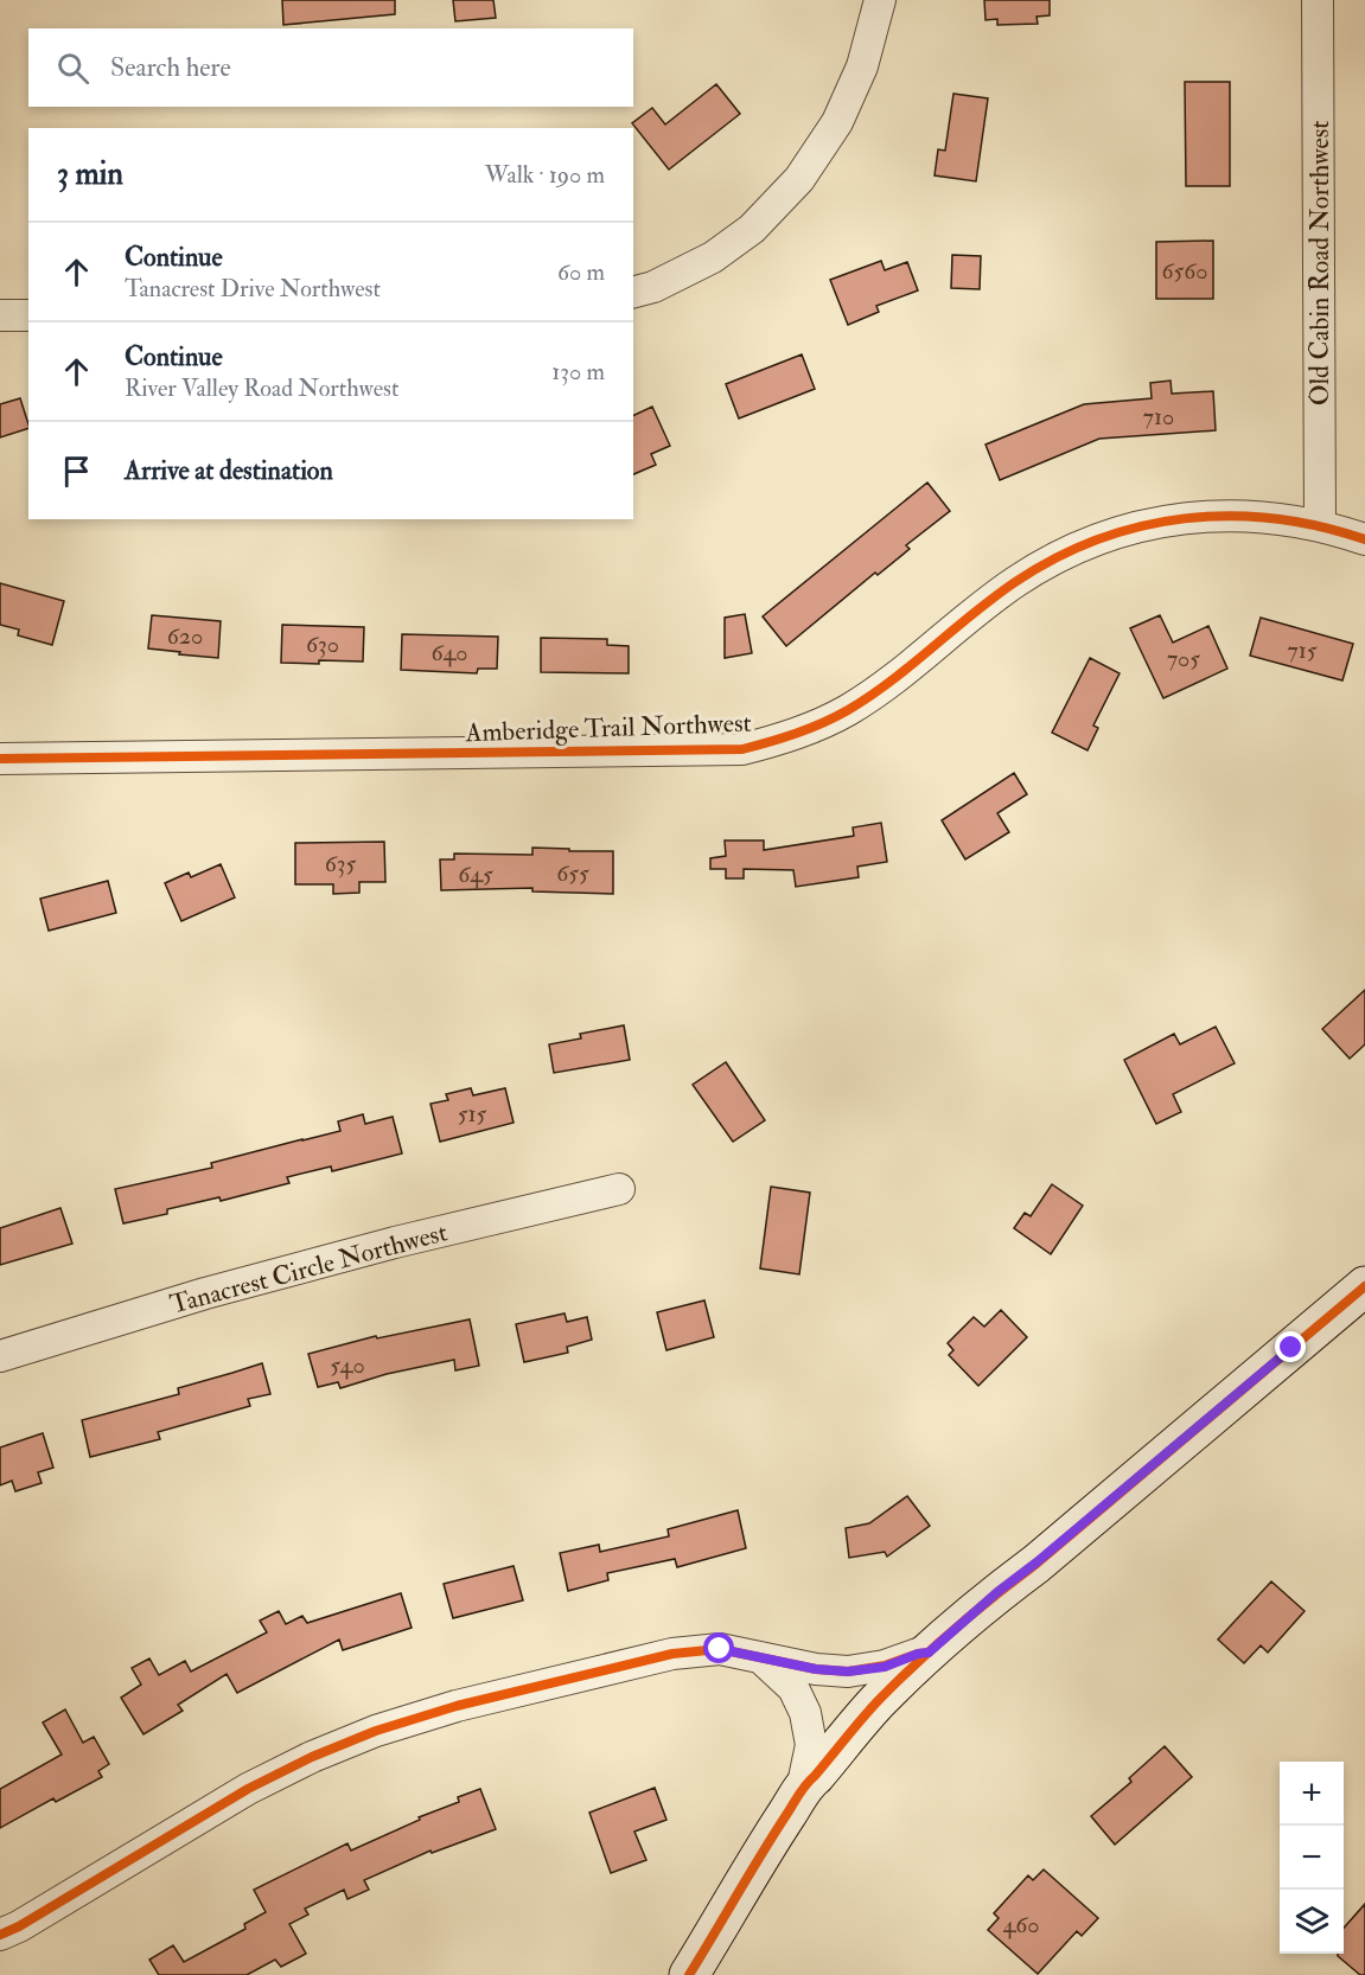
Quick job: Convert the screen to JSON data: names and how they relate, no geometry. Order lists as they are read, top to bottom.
{
  "streets": {
    "street": ["Old Cabin Road Northwest", "Amberidge Trail Northwest", "Tanacrest Circle Northwest"]
  },
  "crossings": [
    ["Old Cabin Road Northwest", "Amberidge Trail Northwest"]
  ],
  "house_numbers": [
    "6560",
    "710",
    "620",
    "630",
    "715",
    "640",
    "705",
    "635",
    "655",
    "645",
    "515",
    "540",
    "460"
  ],
  "page": {
    "search": "Search here",
    "heading": ["3 min", "Walk · 190 m"],
    "list": [
      ["Continue", "Tanacrest Drive Northwest", "60 m"],
      ["Continue", "River Valley Road Northwest", "130 m"],
      "Arrive at destination"
    ],
    "map_buttons": ["+", "−"]
  }
}
